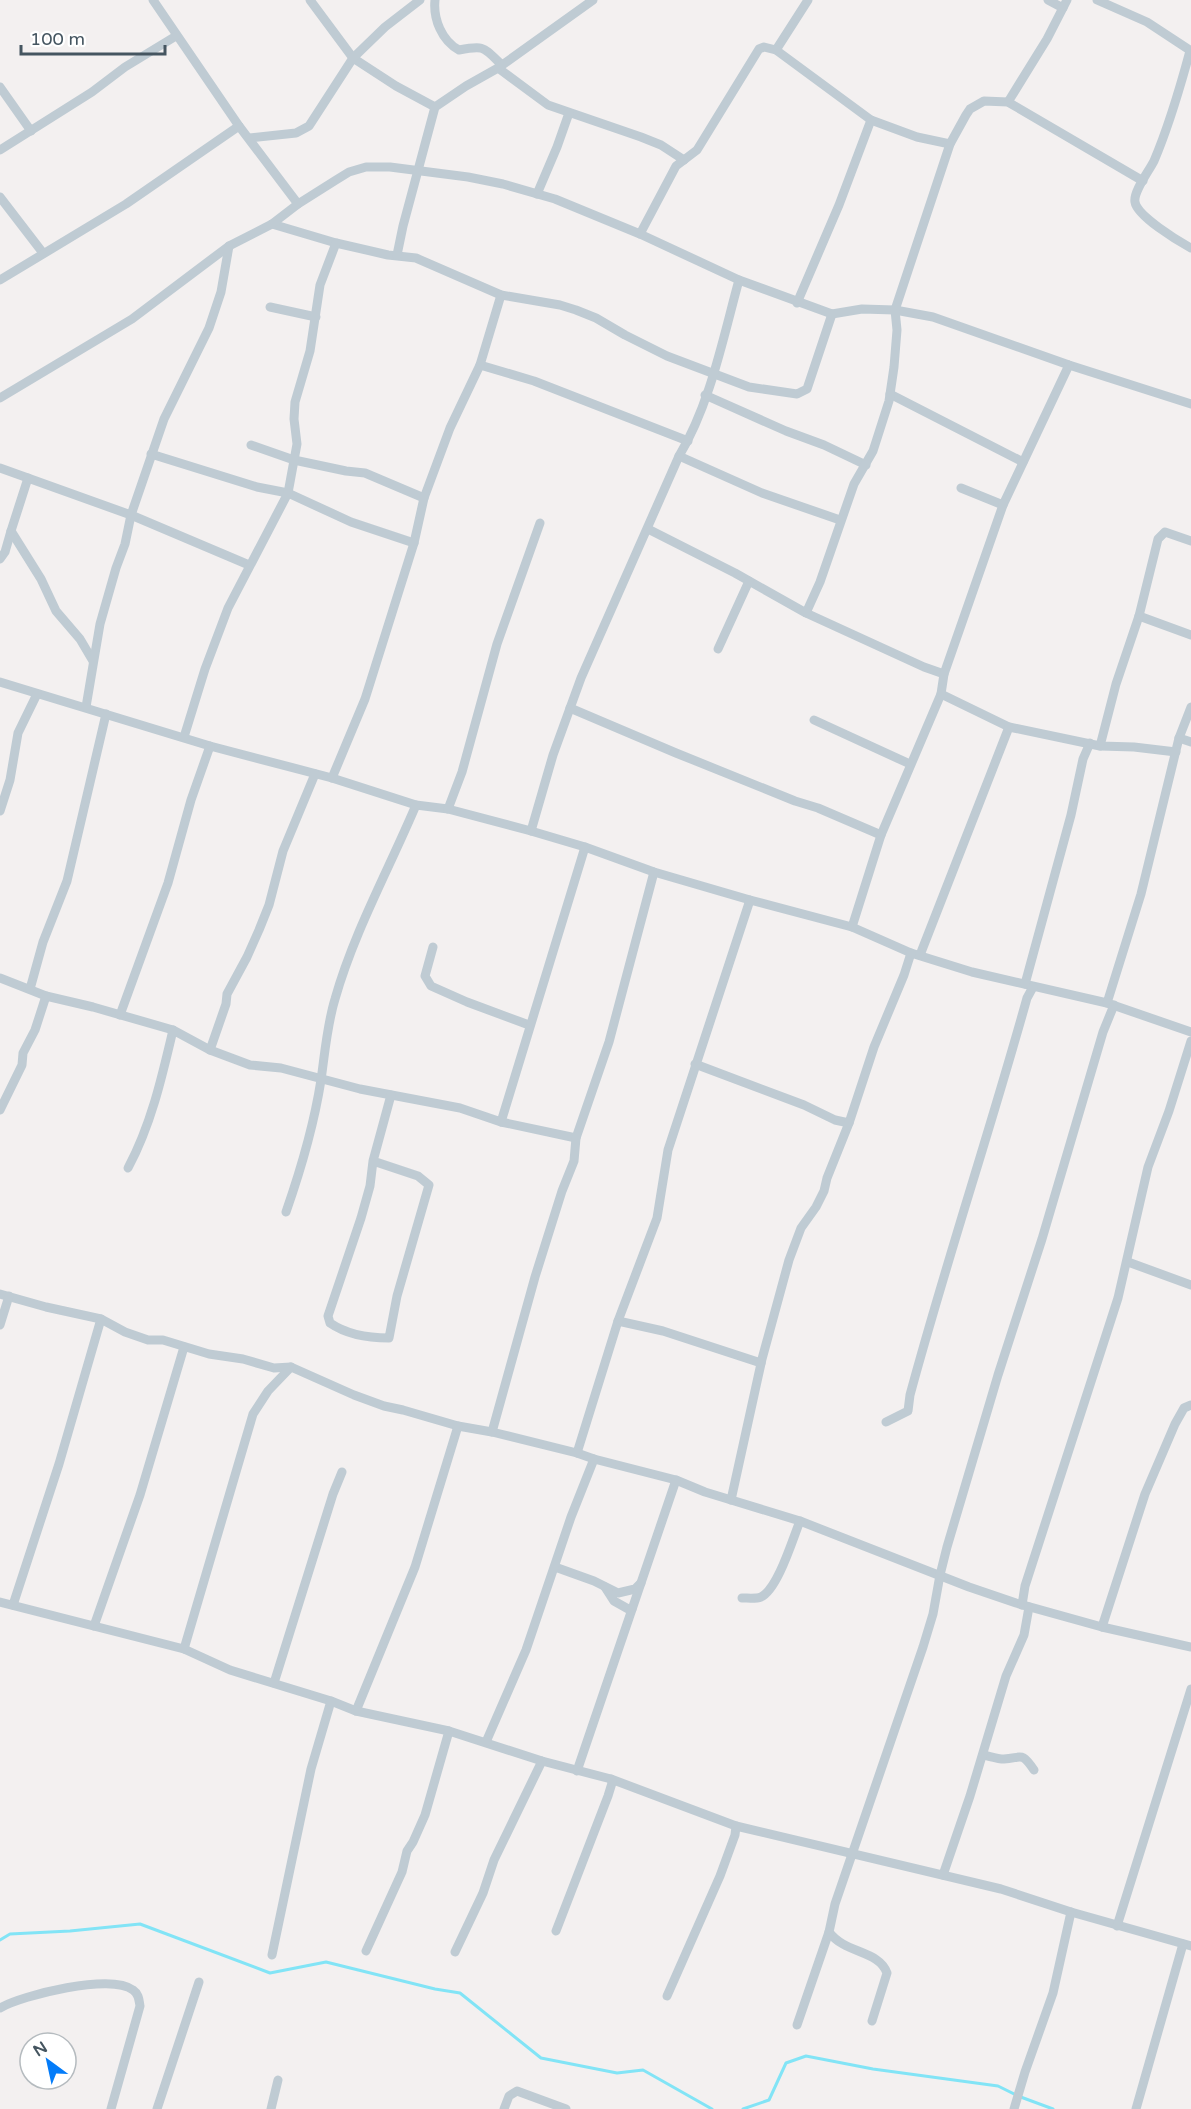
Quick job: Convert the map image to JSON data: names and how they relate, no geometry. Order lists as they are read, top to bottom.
{
  "scale_bar": "100 m",
  "north": "top left"
}
